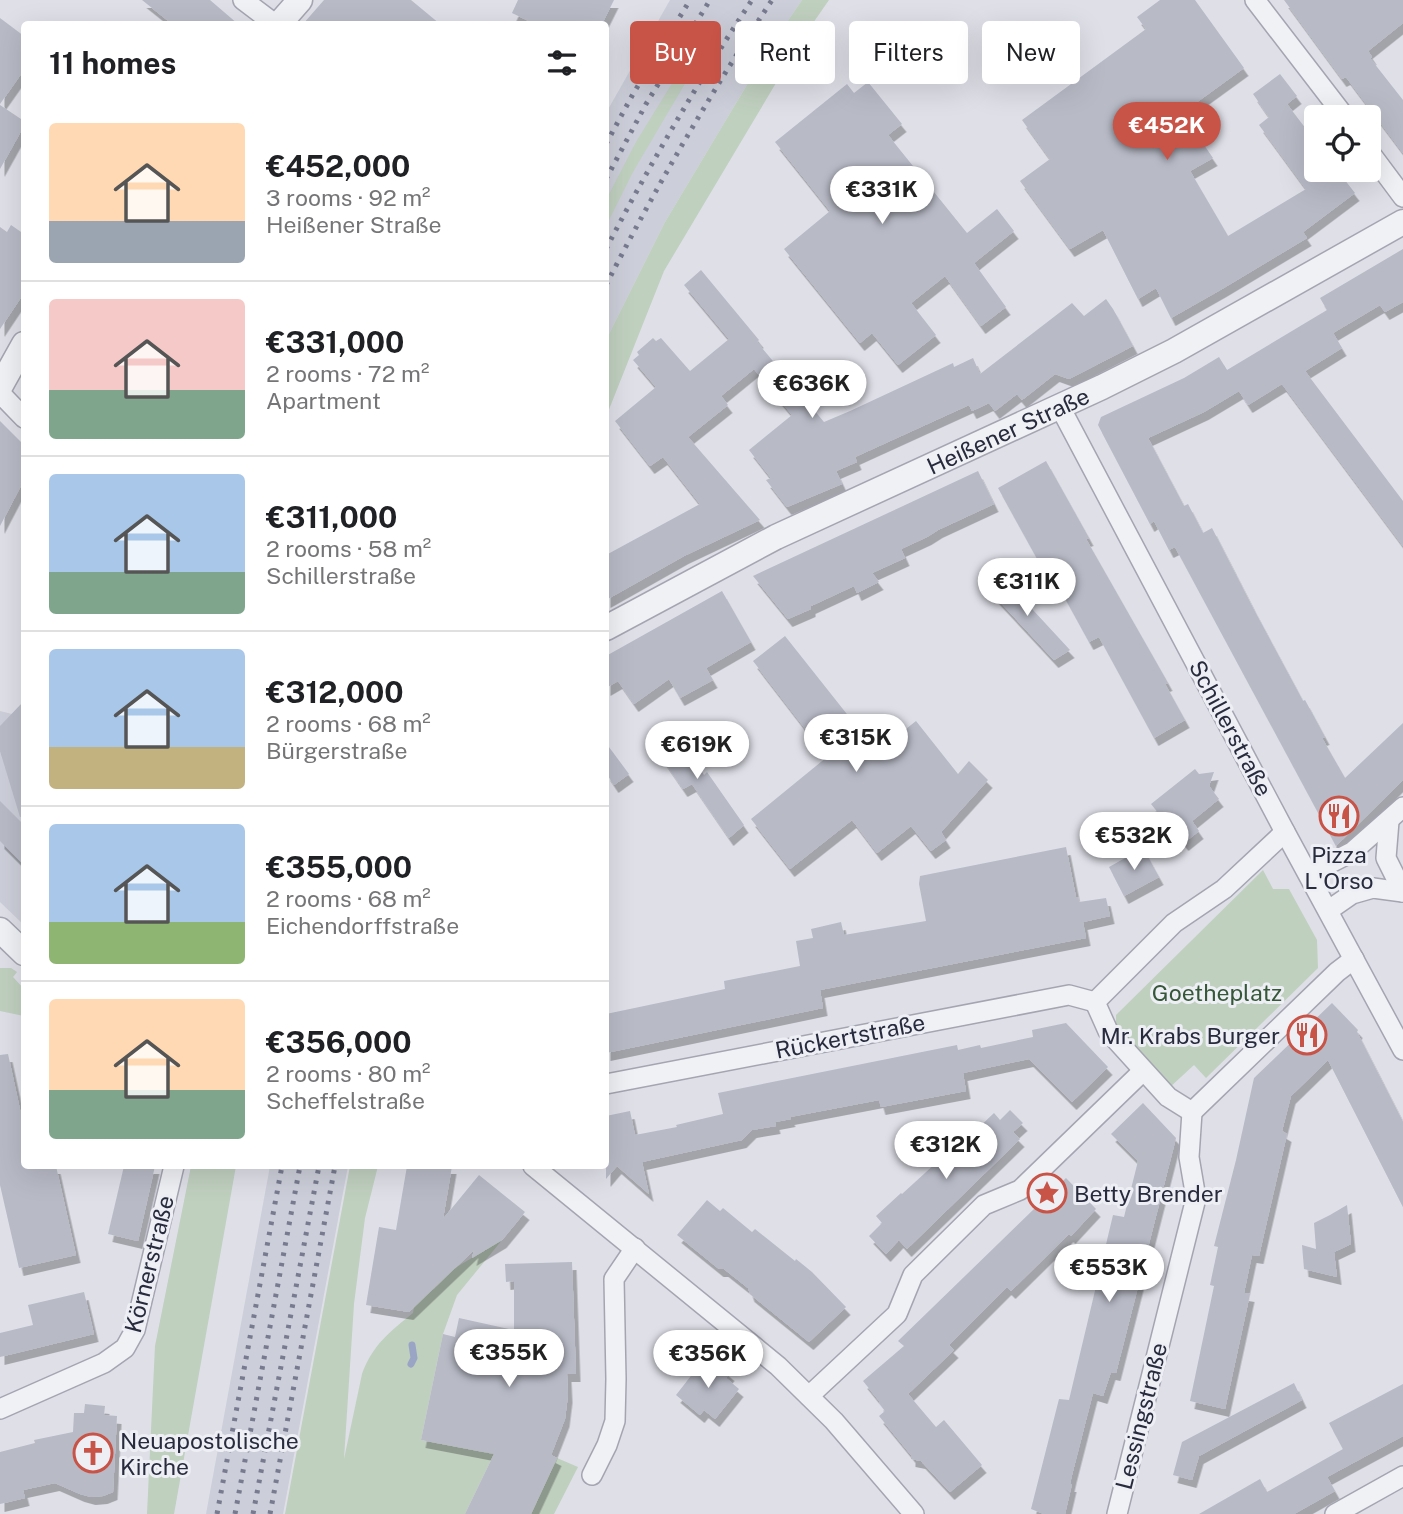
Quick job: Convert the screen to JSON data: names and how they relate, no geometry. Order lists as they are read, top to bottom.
{
  "streets": {
    "street": [
      "Heißener Straße",
      "Schillerstraße",
      "Rückertstraße",
      "Körnerstraße",
      "Lessingstraße"
    ]
  },
  "crossings": [
    ["Heißener Straße", "Schillerstraße"]
  ],
  "parks": ["Goetheplatz"],
  "places": {
    "restaurant": ["Pizza L'Orso", "Mr. Krabs Burger"],
    "place": ["Betty Brender"],
    "church": ["Neuapostolische Kirche"]
  },
  "page": {
    "chip": [
      "Buy",
      "Rent",
      "Filters",
      "New"
    ],
    "heading": "11 homes",
    "price": [
      "€452K",
      "€331K",
      "€636K",
      "€311K",
      "€315K",
      "€619K",
      "€532K",
      "€312K",
      "€553K",
      "€355K",
      "€356K"
    ],
    "list": [
      {
        "name": "€452,000",
        "note": "3 rooms · 92 m² · Heißener Straße"
      },
      {
        "name": "€331,000",
        "note": "2 rooms · 72 m² · Apartment"
      },
      {
        "name": "€311,000",
        "note": "2 rooms · 58 m² · Schillerstraße"
      },
      {
        "name": "€312,000",
        "note": "2 rooms · 68 m² · Bürgerstraße"
      },
      {
        "name": "€355,000",
        "note": "2 rooms · 68 m² · Eichendorffstraße"
      },
      {
        "name": "€356,000",
        "note": "2 rooms · 80 m² · Scheffelstraße"
      }
    ]
  }
}
